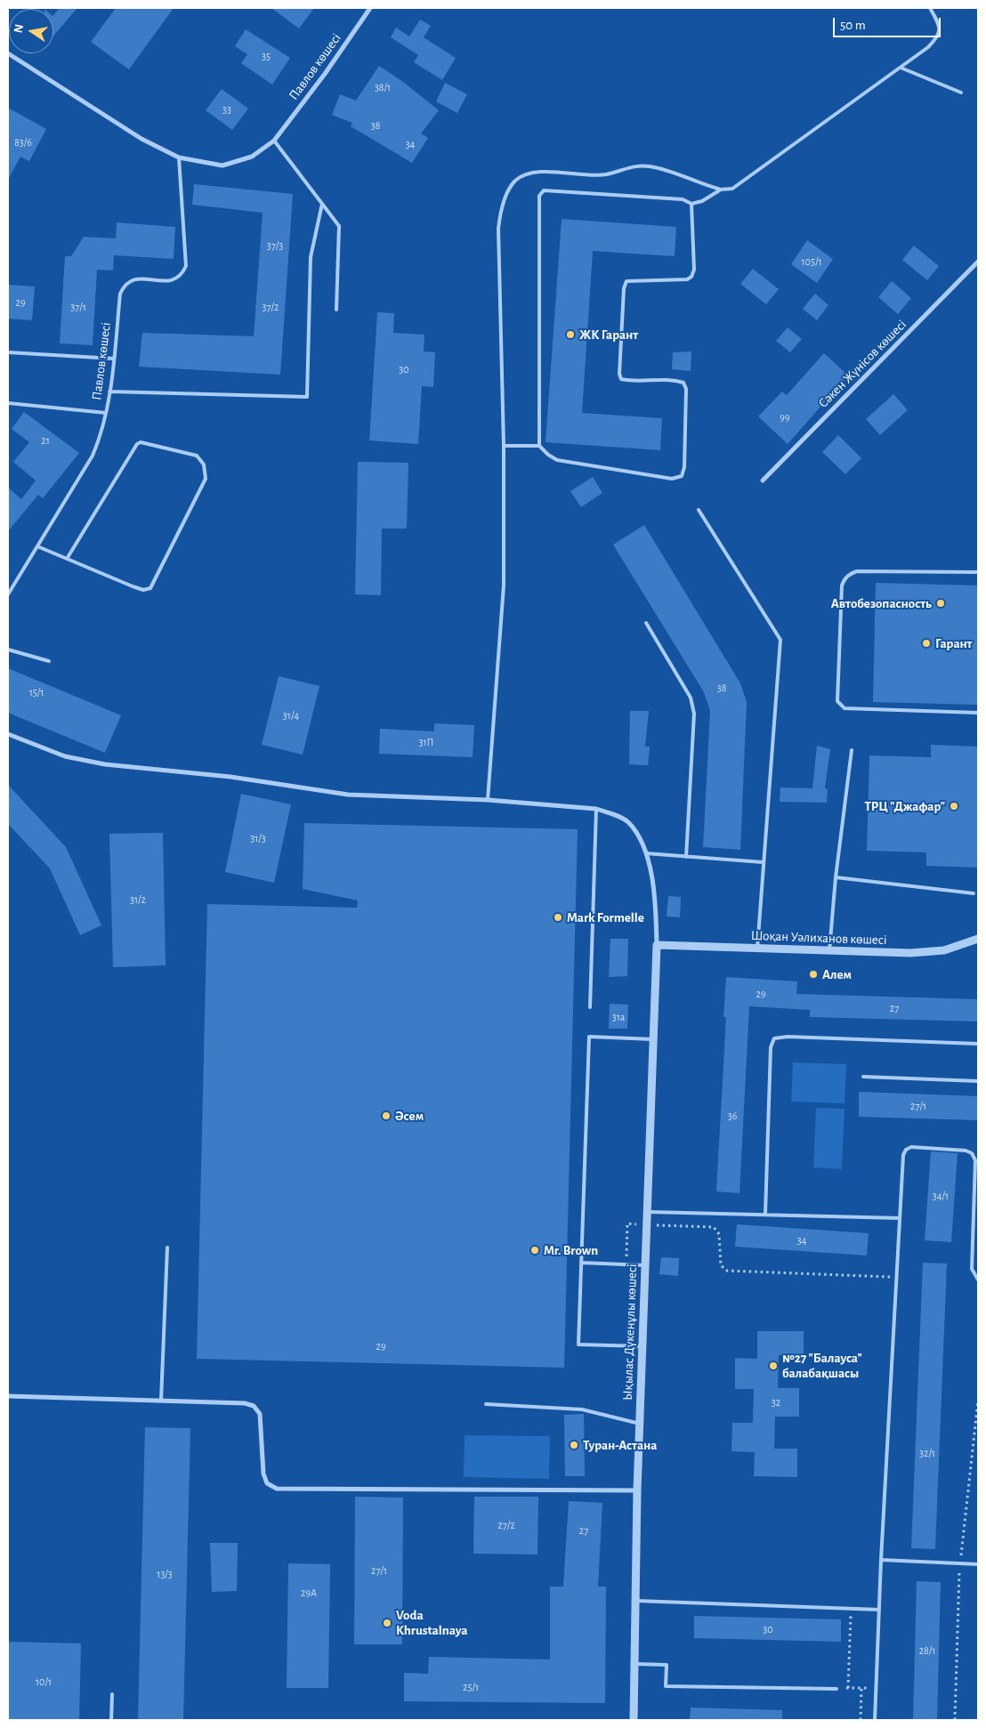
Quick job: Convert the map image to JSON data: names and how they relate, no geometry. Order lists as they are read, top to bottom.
{
  "streets": {
    "street": [
      "Павлов көшесі",
      "Сәкен Жүнісов көшесі",
      "Шоқан Уәлиханов көшесі",
      "Ықылас Дүкенұлы көшесі"
    ]
  },
  "crossings": [
    ["Шоқан Уәлиханов көшесі", "Ықылас Дүкенұлы көшесі"]
  ],
  "places": [
    "ЖК Гарант",
    "Автобезопасность",
    "Гарант",
    "ТРЦ \"Джафар\"",
    "Mark Formelle",
    "Алем",
    "Әсем",
    "Mr. Brown",
    "№27 \"Балауса\" балабақшасы",
    "Туран-Астана",
    "Voda Khrustalnaya"
  ],
  "house_numbers": [
    "35",
    "38/1",
    "33",
    "38",
    "83/6",
    "34",
    "37/3",
    "105/1",
    "29",
    "37/1",
    "37/2",
    "30",
    "99",
    "21",
    "38",
    "15/1",
    "31/4",
    "31П",
    "31/3",
    "31/2",
    "29",
    "27",
    "31а",
    "27/1",
    "36",
    "34/1",
    "34",
    "29",
    "32",
    "32/1",
    "27/2",
    "27",
    "27/1",
    "13/3",
    "29А",
    "30",
    "28/1",
    "10/1",
    "25/1"
  ],
  "scale_bar": "50 m",
  "north": "left"
}
